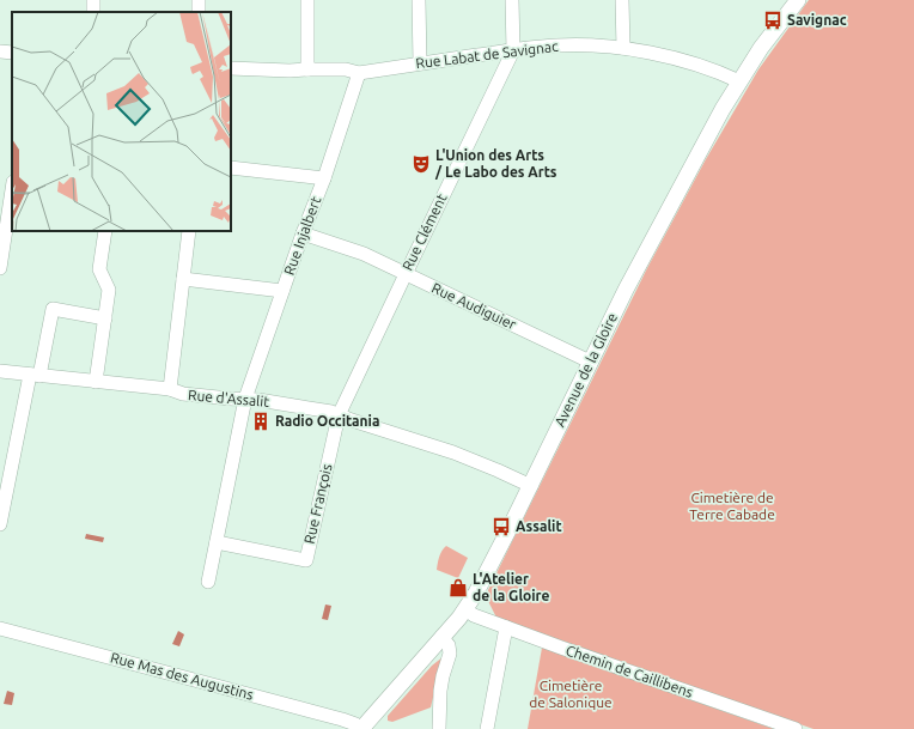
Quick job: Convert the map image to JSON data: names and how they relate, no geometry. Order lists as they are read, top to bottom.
{
  "streets": {
    "street": [
      "Rue Labat de Savignac",
      "Rue Clément",
      "Rue Injalbert",
      "Rue Audiguier",
      "Avenue de la Gloire",
      "Rue d'Assalit",
      "Rue François",
      "Chemin de Caillibens",
      "Rue Mas des Augustins"
    ]
  },
  "crossings": [
    ["Rue Labat de Savignac", "Rue Clément"],
    ["Rue Labat de Savignac", "Rue Injalbert"],
    ["Rue Labat de Savignac", "Avenue de la Gloire"],
    ["Rue Clément", "Rue Audiguier"],
    ["Rue Clément", "Rue d'Assalit"],
    ["Rue Clément", "Rue François"],
    ["Rue Injalbert", "Rue Audiguier"],
    ["Rue Injalbert", "Rue d'Assalit"],
    ["Rue Injalbert", "Rue François"],
    ["Rue Audiguier", "Avenue de la Gloire"],
    ["Avenue de la Gloire", "Rue d'Assalit"],
    ["Avenue de la Gloire", "Chemin de Caillibens"],
    ["Avenue de la Gloire", "Rue Mas des Augustins"],
    ["Rue d'Assalit", "Rue François"]
  ],
  "parks": ["Cimetière de Terre Cabade", "Cimetière de Salonique"],
  "places": {
    "bus stop": ["Savignac", "Assalit"],
    "theatre": ["L'Union des Arts / Le Labo des Arts"],
    "building": ["Radio Occitania"],
    "shop": ["L'Atelier de la Gloire"]
  }
}
